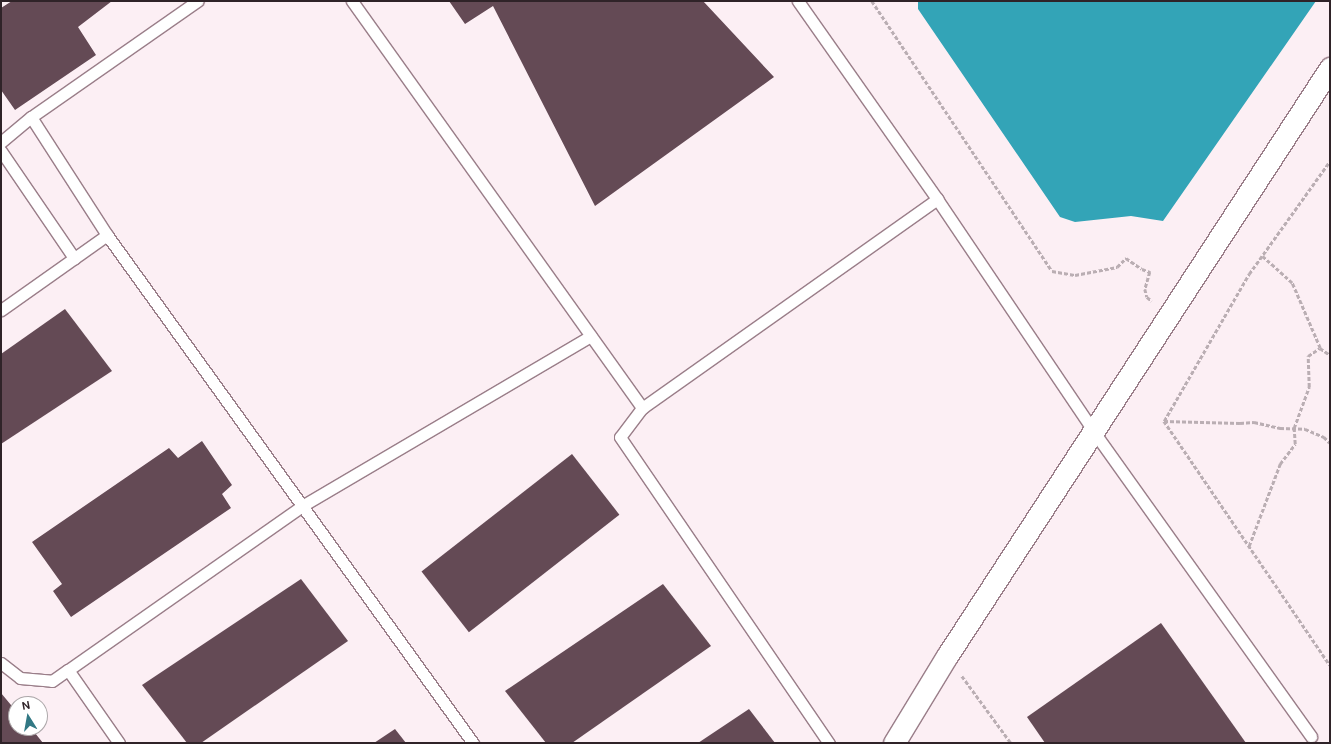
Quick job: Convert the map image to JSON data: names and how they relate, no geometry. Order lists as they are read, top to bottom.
{
  "north": "top"
}
